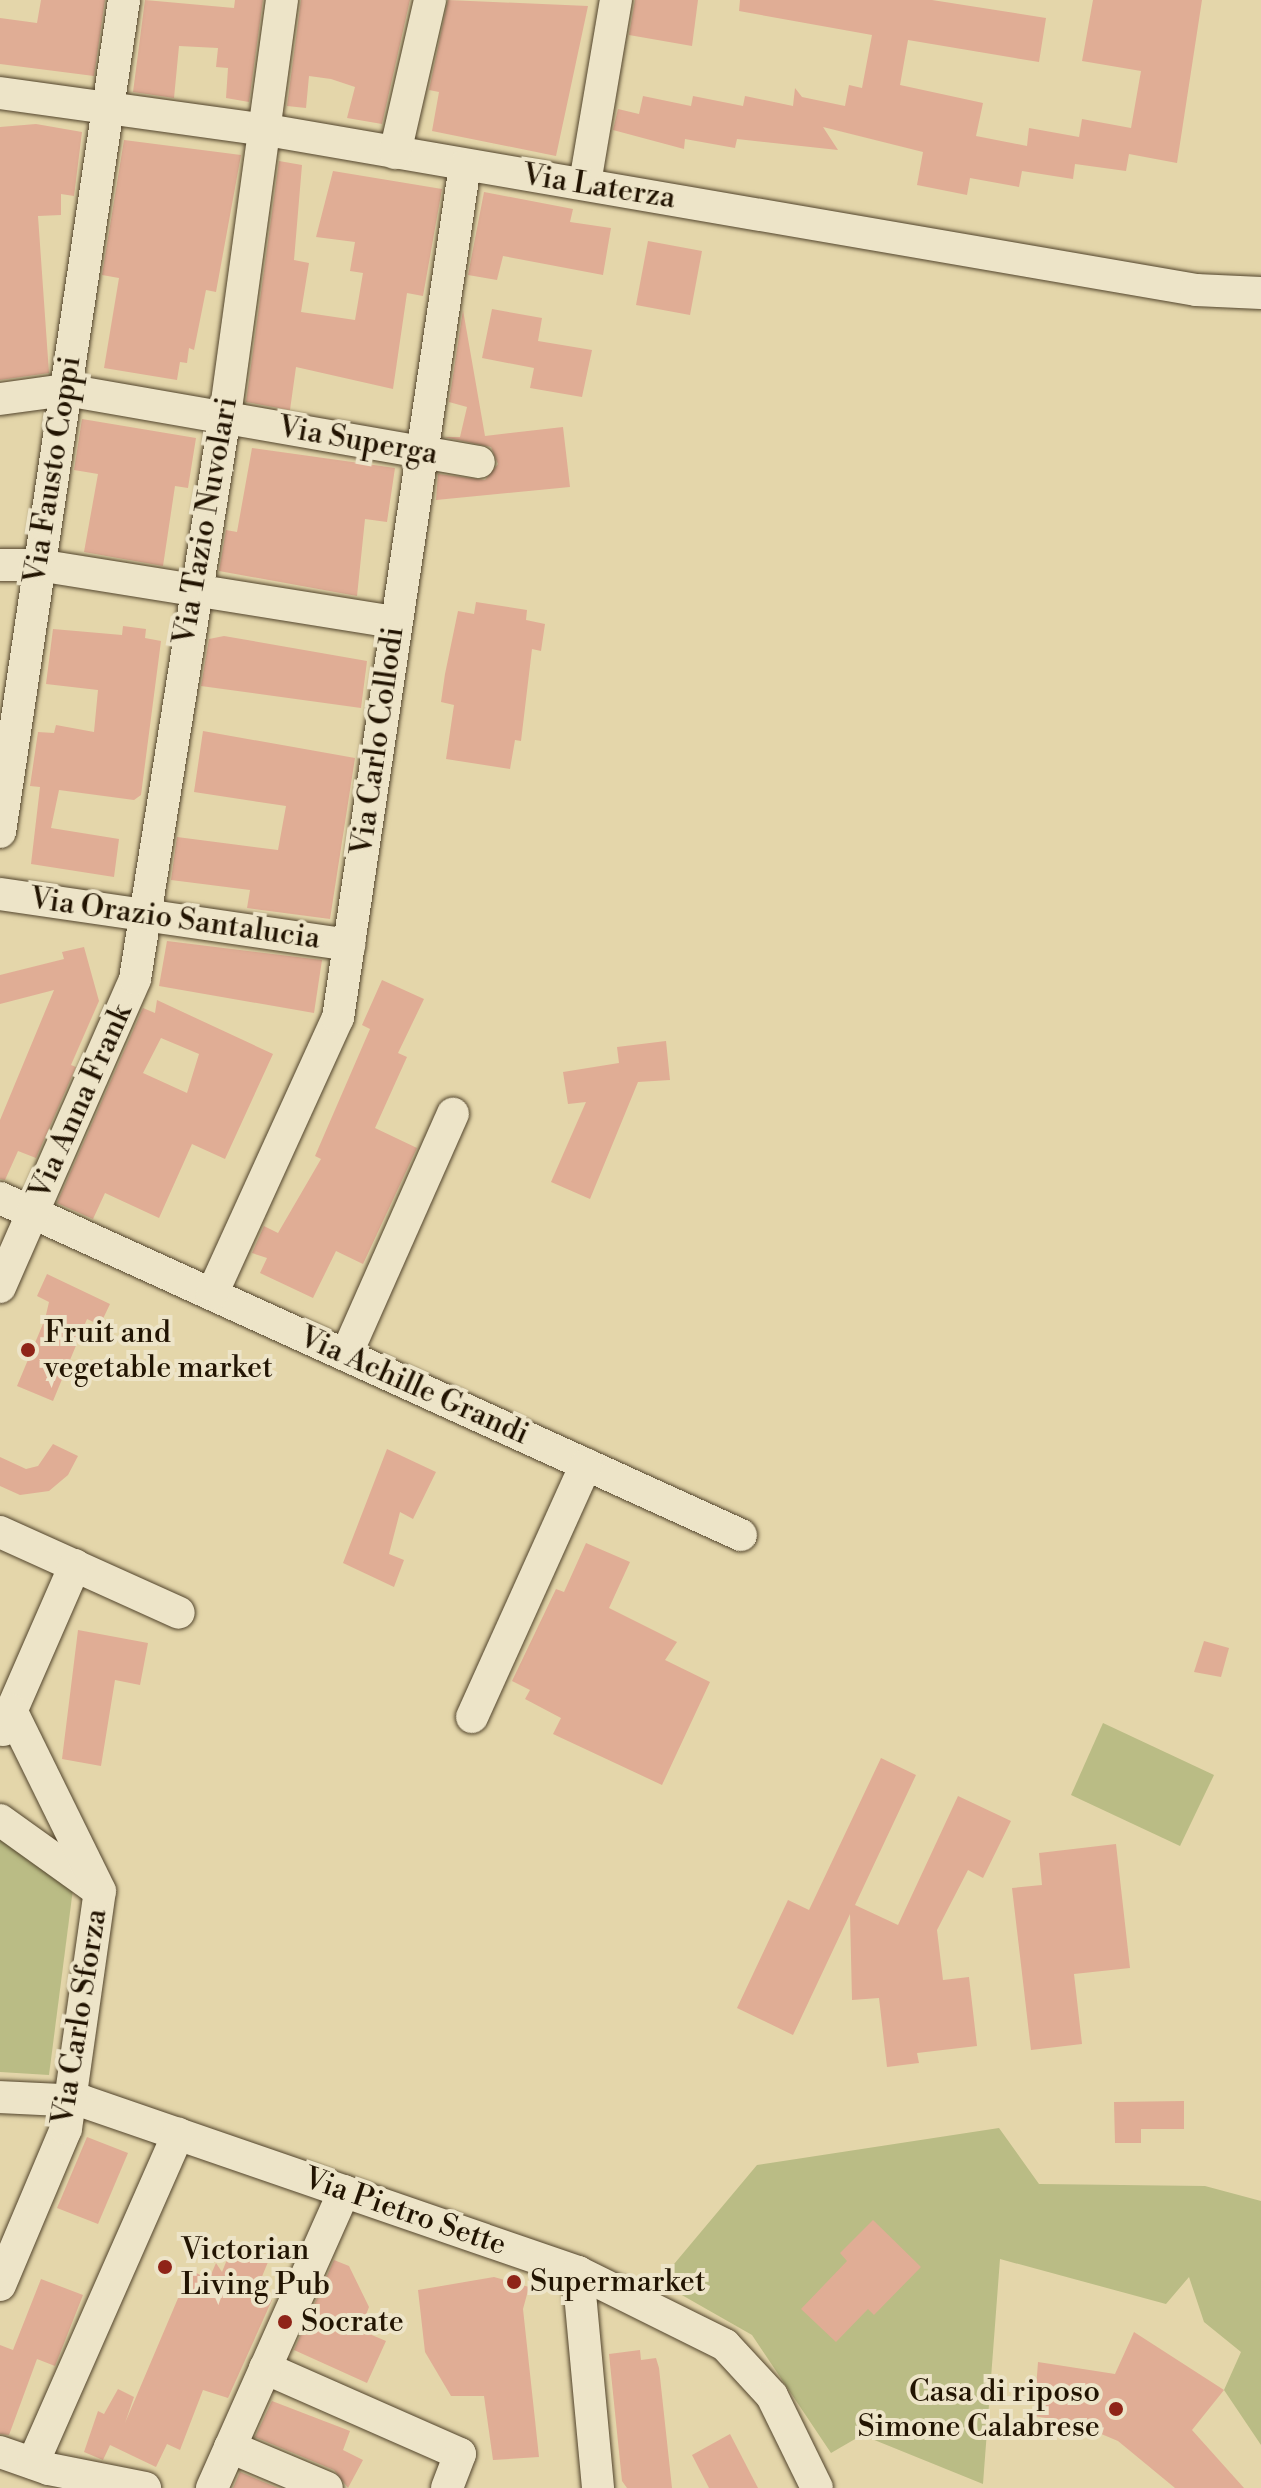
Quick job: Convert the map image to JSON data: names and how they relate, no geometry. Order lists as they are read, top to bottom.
{
  "streets": {
    "street": [
      "Via Laterza",
      "Via Superga",
      "Via Fausto Coppi",
      "Via Tazio Nuvolari",
      "Via Carlo Collodi",
      "Via Orazio Santalucia",
      "Via Anna Frank",
      "Via Achille Grandi",
      "Via Carlo Sforza",
      "Via Pietro Sette"
    ]
  },
  "crossings": [
    ["Via Laterza", "Via Fausto Coppi"],
    ["Via Laterza", "Via Tazio Nuvolari"],
    ["Via Laterza", "Via Carlo Collodi"],
    ["Via Superga", "Via Fausto Coppi"],
    ["Via Superga", "Via Tazio Nuvolari"],
    ["Via Superga", "Via Carlo Collodi"],
    ["Via Tazio Nuvolari", "Via Orazio Santalucia"],
    ["Via Tazio Nuvolari", "Via Anna Frank"],
    ["Via Carlo Collodi", "Via Orazio Santalucia"],
    ["Via Carlo Collodi", "Via Achille Grandi"],
    ["Via Orazio Santalucia", "Via Anna Frank"],
    ["Via Anna Frank", "Via Achille Grandi"],
    ["Via Carlo Sforza", "Via Pietro Sette"]
  ],
  "places": [
    "Fruit and vegetable market",
    "Victorian Living Pub",
    "Supermarket",
    "Socrate",
    "Casa di riposo Simone Calabrese"
  ]
}
